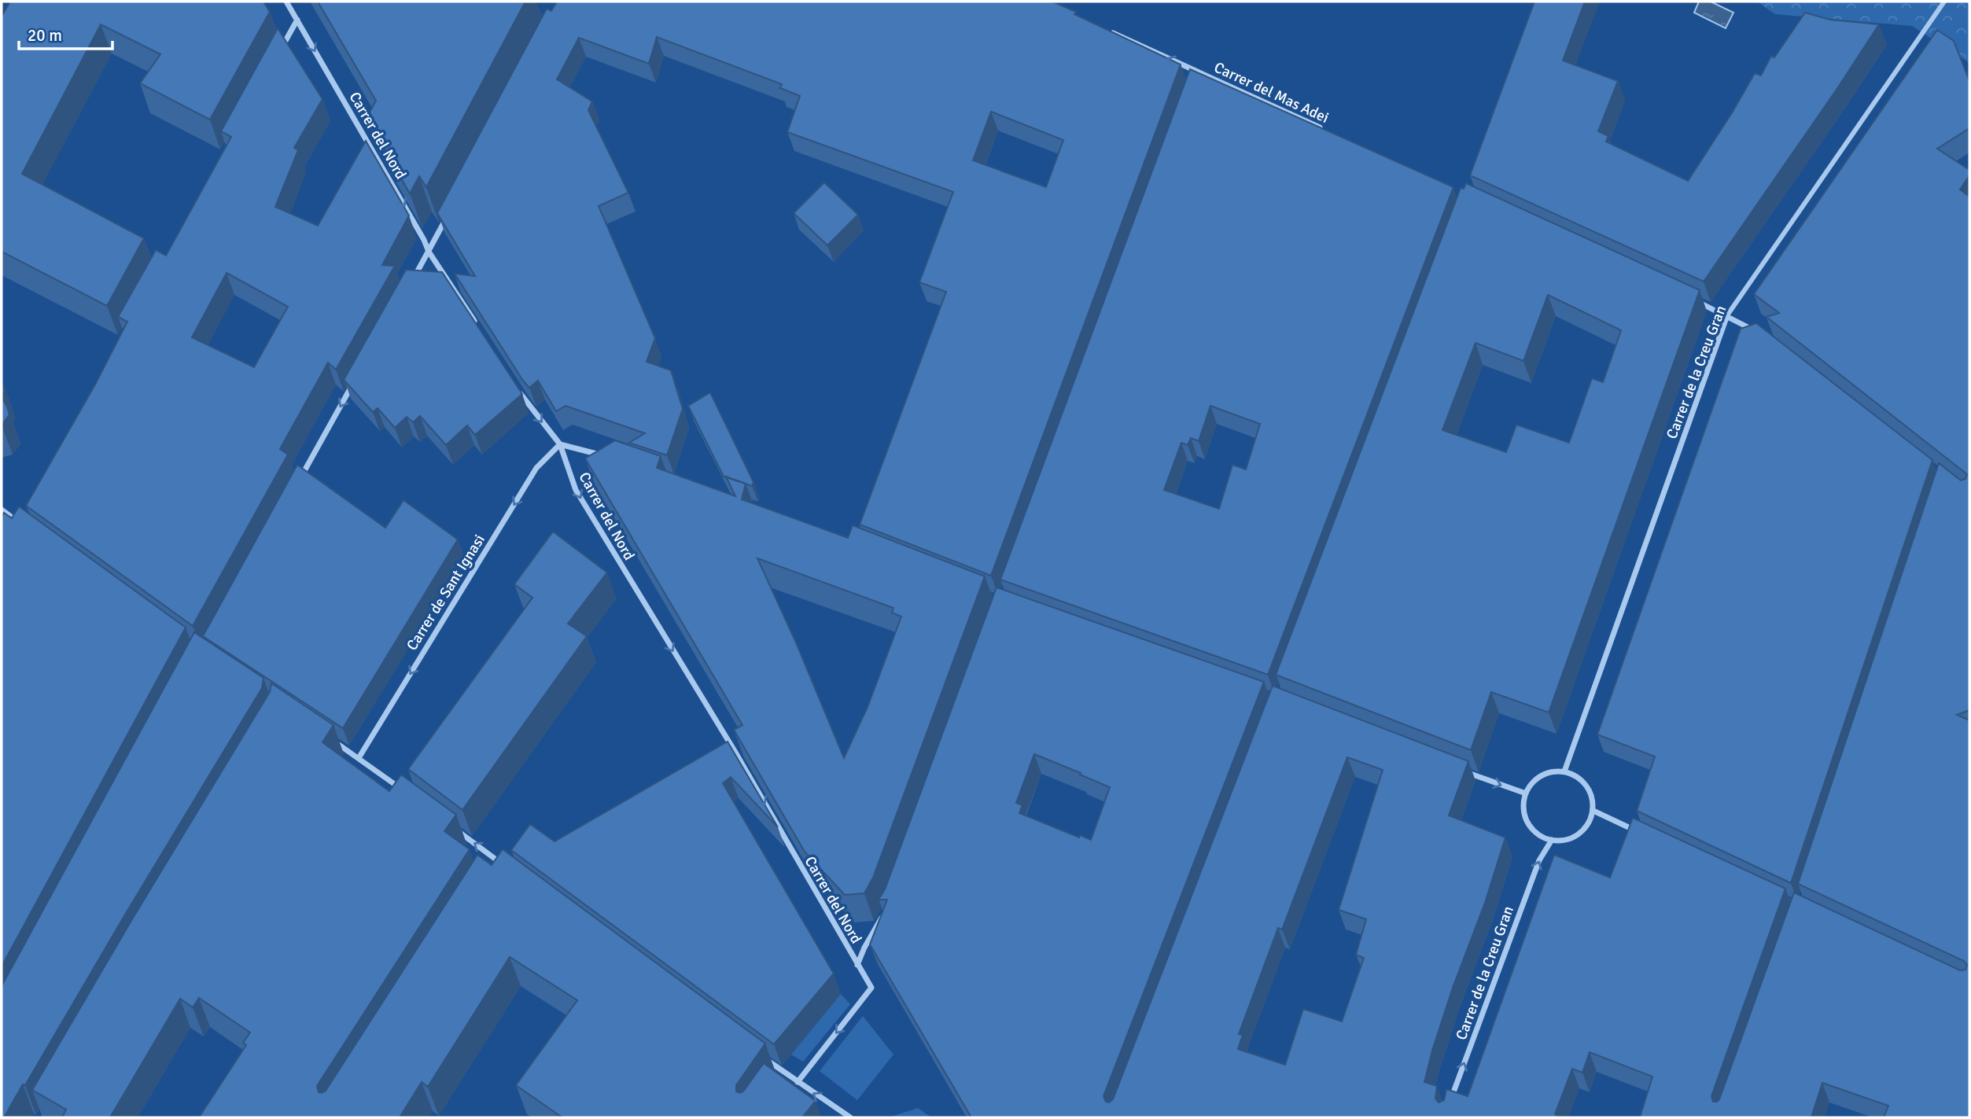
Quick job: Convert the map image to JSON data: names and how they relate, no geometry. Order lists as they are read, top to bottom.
{
  "streets": {
    "street": [
      "Carrer del Mas Adei",
      "Carrer del Nord",
      "Carrer de la Creu Gran",
      "Carrer de Sant Ignasi"
    ]
  },
  "crossings": [
    ["Carrer del Nord", "Carrer de Sant Ignasi"]
  ],
  "one_way": ["Carrer del Mas Adei", "Carrer del Nord", "Carrer de Sant Ignasi"],
  "scale_bar": "20 m"
}
